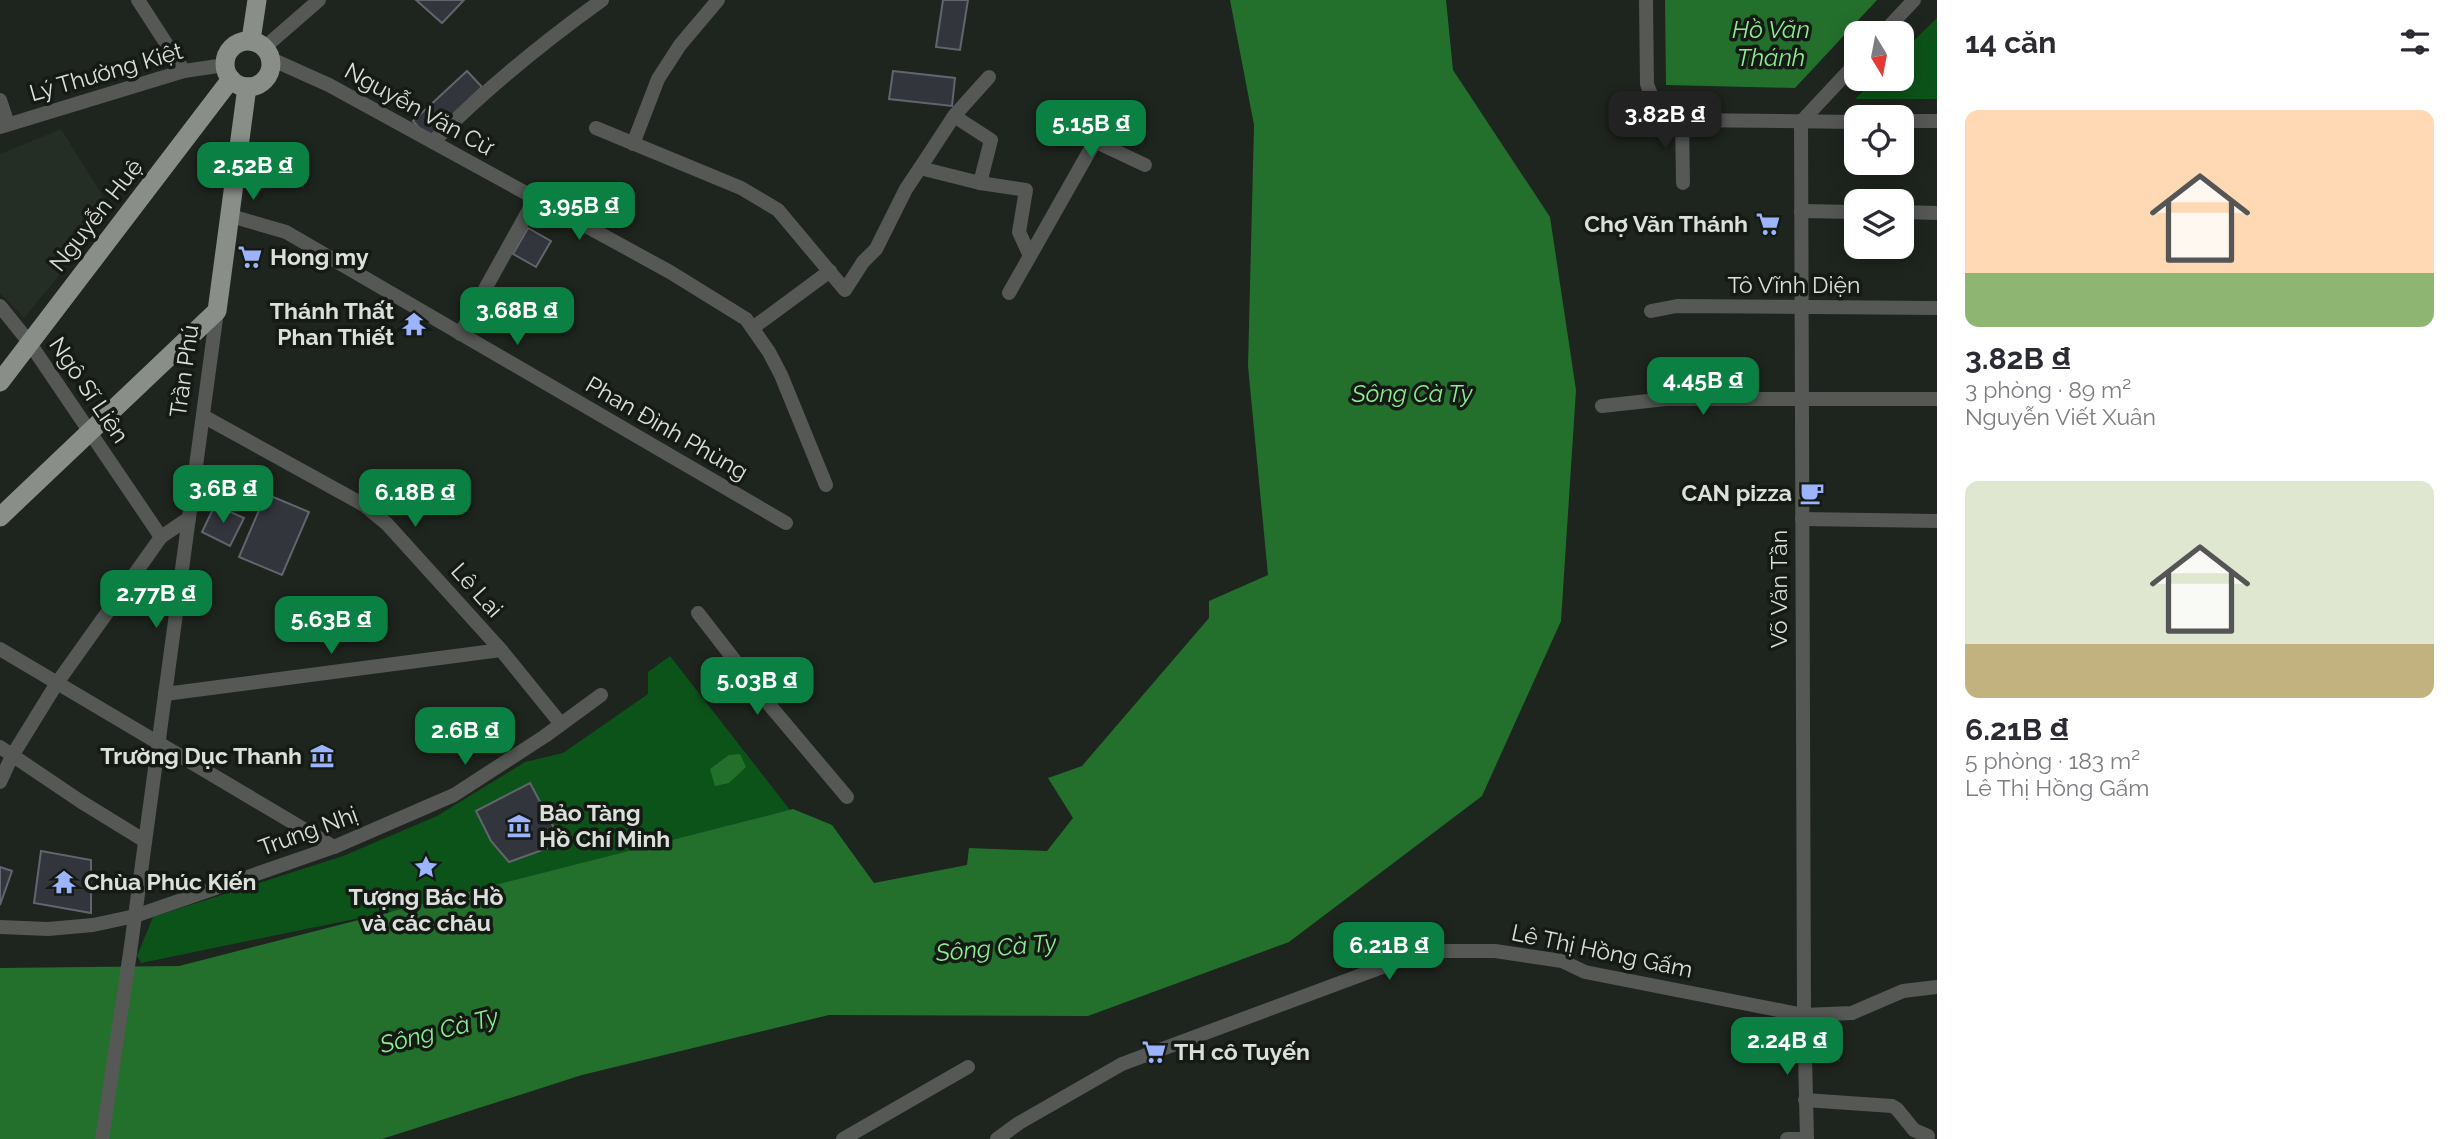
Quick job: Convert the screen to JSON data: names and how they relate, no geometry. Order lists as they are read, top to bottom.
{
  "streets": {
    "main road": ["Nguyễn Huệ", "Trần Phú"],
    "street": [
      "Lý Thường Kiệt",
      "Nguyễn Văn Cừ",
      "Tô Vĩnh Diện",
      "Ngô Sĩ Liên",
      "Phan Đình Phùng",
      "Võ Văn Tần",
      "Lê Lai",
      "Trưng Nhị",
      "Lê Thị Hồng Gấm"
    ]
  },
  "crossings": [
    ["Lý Thường Kiệt", "Nguyễn Văn Cừ"],
    ["Lý Thường Kiệt", "Nguyễn Huệ"],
    ["Lý Thường Kiệt", "Trần Phú"],
    ["Nguyễn Văn Cừ", "Nguyễn Huệ"],
    ["Nguyễn Văn Cừ", "Trần Phú"],
    ["Nguyễn Huệ", "Trần Phú"],
    ["Nguyễn Huệ", "Ngô Sĩ Liên"],
    ["Tô Vĩnh Diện", "Võ Văn Tần"],
    ["Trần Phú", "Phan Đình Phùng"],
    ["Trần Phú", "Lê Lai"],
    ["Trần Phú", "Trưng Nhị"],
    ["Võ Văn Tần", "Lê Thị Hồng Gấm"],
    ["Lê Lai", "Trưng Nhị"]
  ],
  "water": ["Hồ Văn Thánh", "Sông Cà Ty"],
  "places": {
    "supermarket": ["Chợ Văn Thánh", "Hong my", "TH cô Tuyến"],
    "temple": ["Thánh Thất Phan Thiết", "Chùa Phúc Kiến"],
    "cafe": ["CAN pizza"],
    "museum": ["Trường Dục Thanh", "Bảo Tàng Hồ Chí Minh"],
    "place": ["Tượng Bác Hồ và các cháu"]
  },
  "north": "bottom",
  "page": {
    "heading": "14 căn",
    "list": [
      {
        "name": "3.82B ₫",
        "note": "3 phòng · 89 m² · Nguyễn Viết Xuân"
      },
      {
        "name": "6.21B ₫",
        "note": "5 phòng · 183 m² · Lê Thị Hồng Gấm"
      }
    ],
    "price": [
      "3.82B ₫",
      "5.15B ₫",
      "2.52B ₫",
      "3.95B ₫",
      "3.68B ₫",
      "4.45B ₫",
      "3.6B ₫",
      "6.18B ₫",
      "2.77B ₫",
      "5.63B ₫",
      "5.03B ₫",
      "2.6B ₫",
      "6.21B ₫",
      "2.24B ₫"
    ]
  }
}
